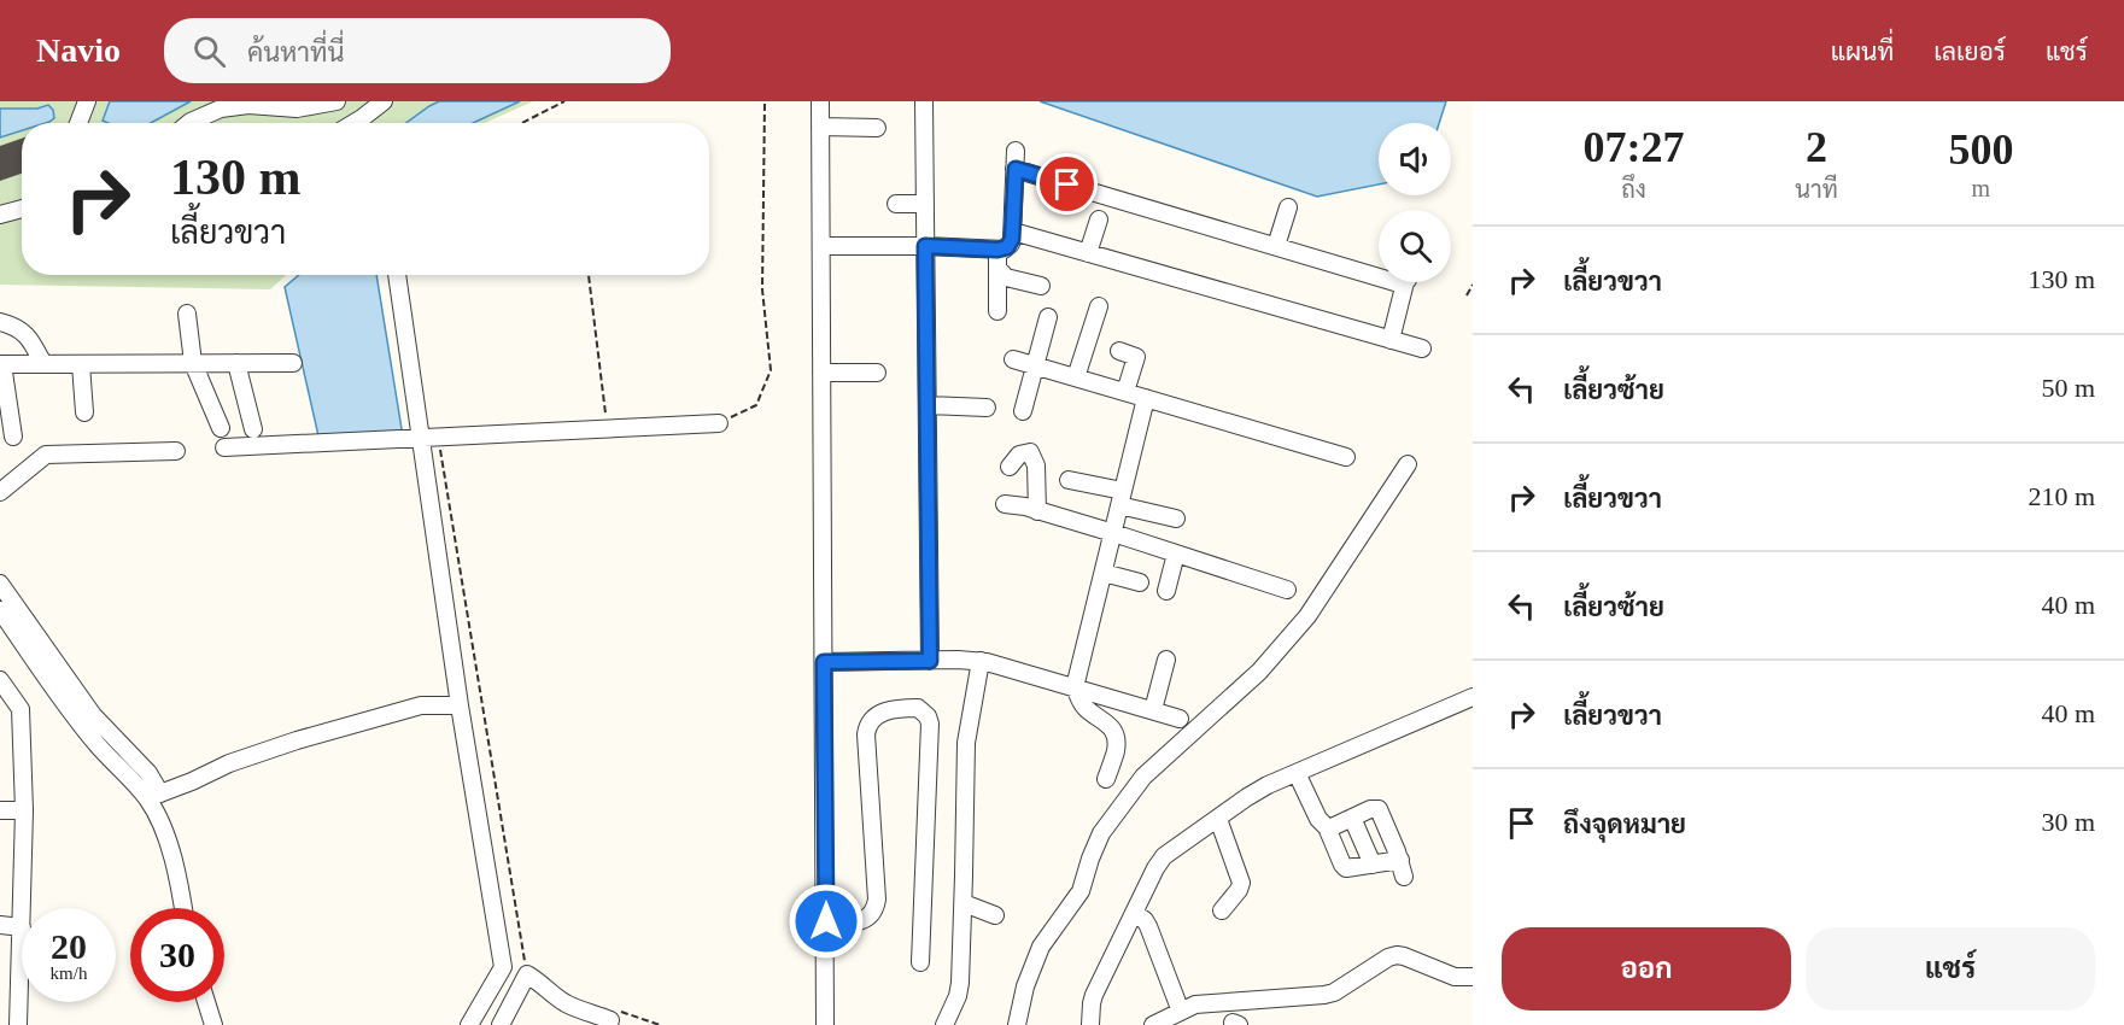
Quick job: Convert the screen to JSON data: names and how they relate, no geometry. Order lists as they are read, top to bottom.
{
  "page": {
    "header": "Navio",
    "search": "ค้นหาที่นี่",
    "nav": ["แผนที่", "เลเยอร์", "แชร์"],
    "eta": [
      "07:27",
      "ถึง",
      "2",
      "นาที",
      "500",
      "m"
    ],
    "turn": ["130 m", "เลี้ยวขวา"],
    "list": [
      {
        "name": "เลี้ยวขวา",
        "value": "130 m"
      },
      {
        "name": "เลี้ยวซ้าย",
        "value": "50 m"
      },
      {
        "name": "เลี้ยวขวา",
        "value": "210 m"
      },
      {
        "name": "เลี้ยวซ้าย",
        "value": "40 m"
      },
      {
        "name": "เลี้ยวขวา",
        "value": "40 m"
      },
      {
        "name": "ถึงจุดหมาย",
        "value": "30 m"
      }
    ],
    "speed": "20 km/h",
    "limit": "30",
    "buttons": ["ออก", "แชร์"]
  }
}
